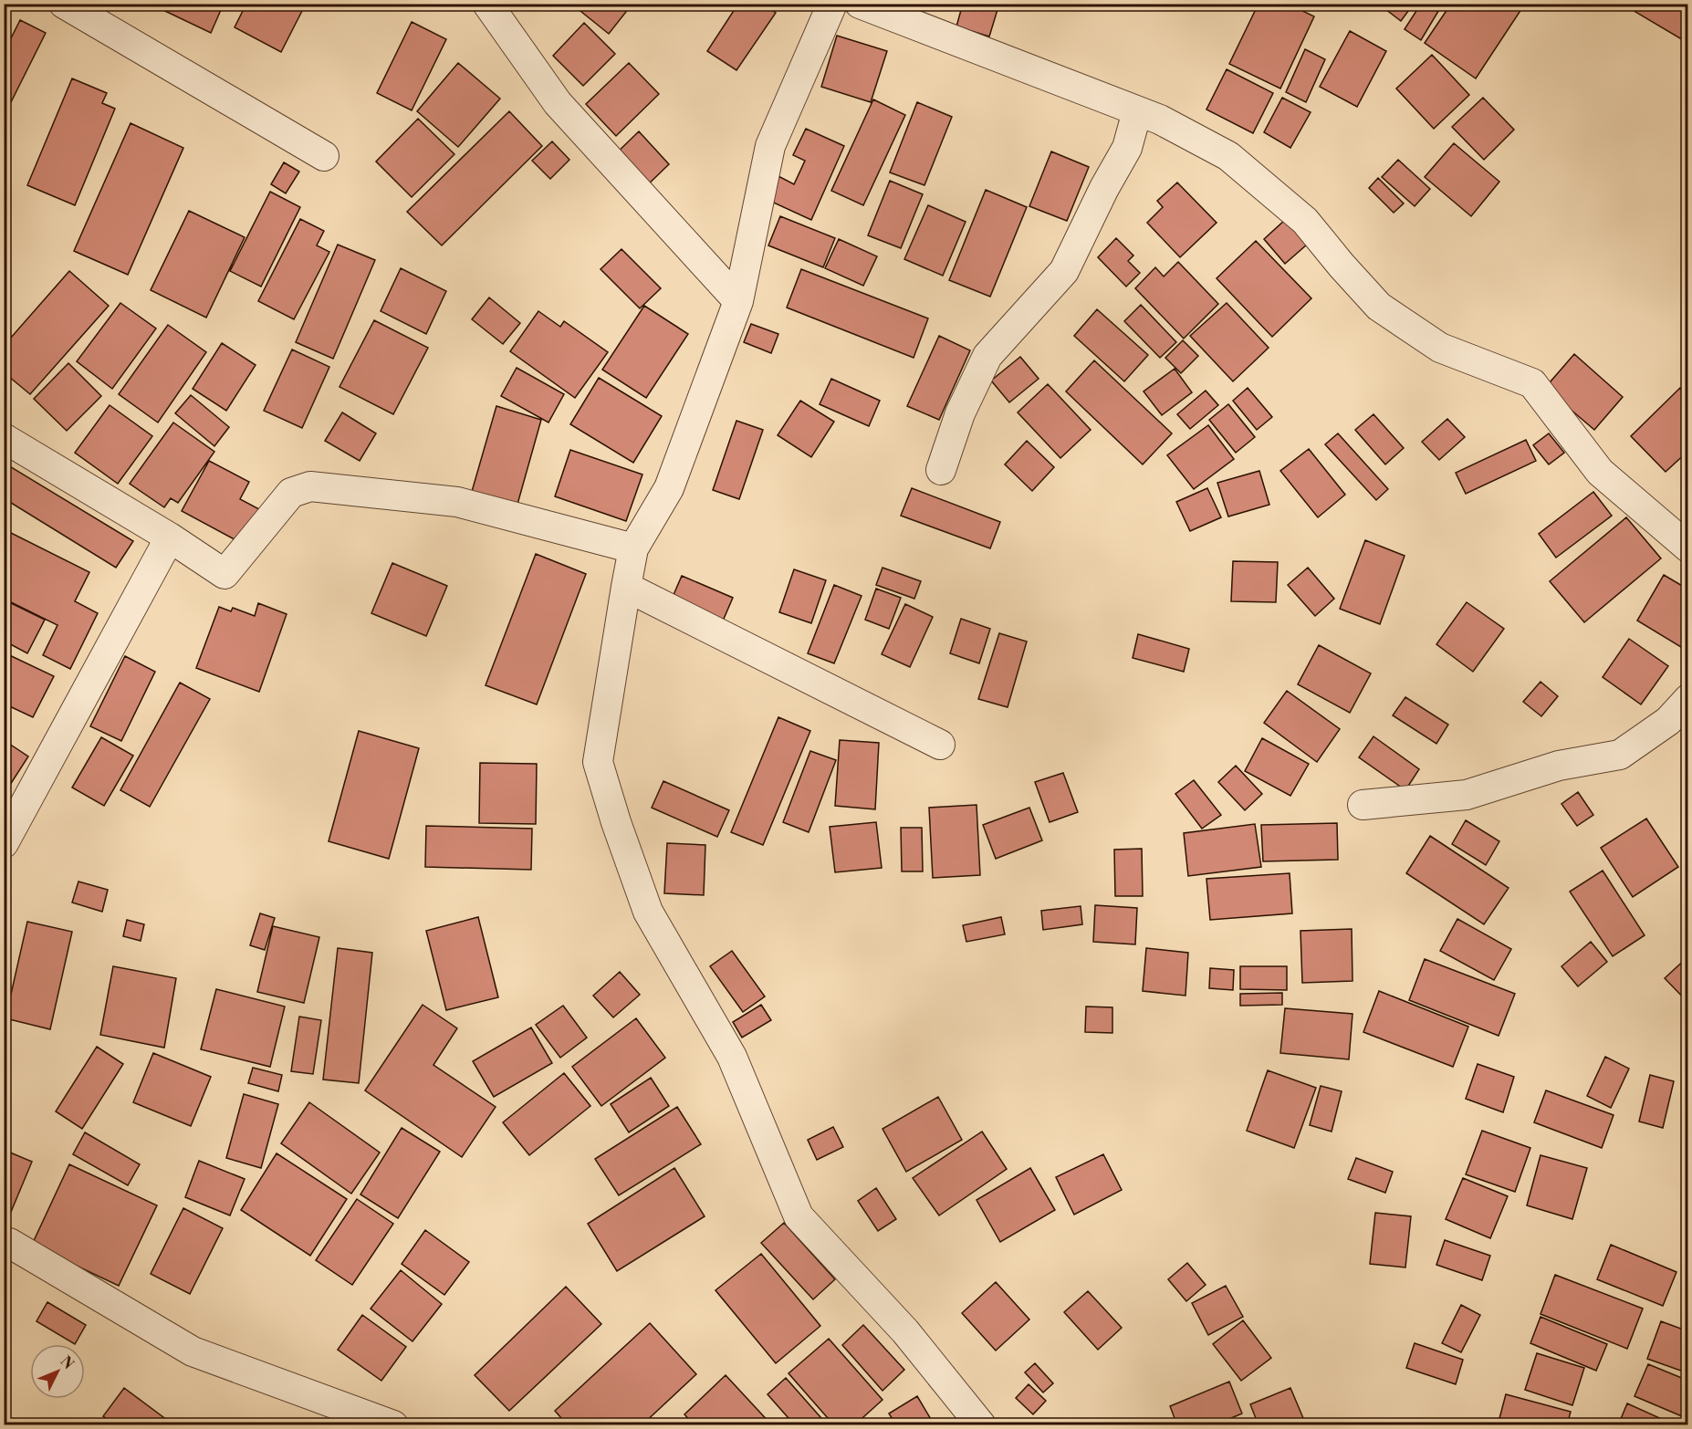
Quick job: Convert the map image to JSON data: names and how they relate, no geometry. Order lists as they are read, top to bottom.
{
  "north": "top right"
}
